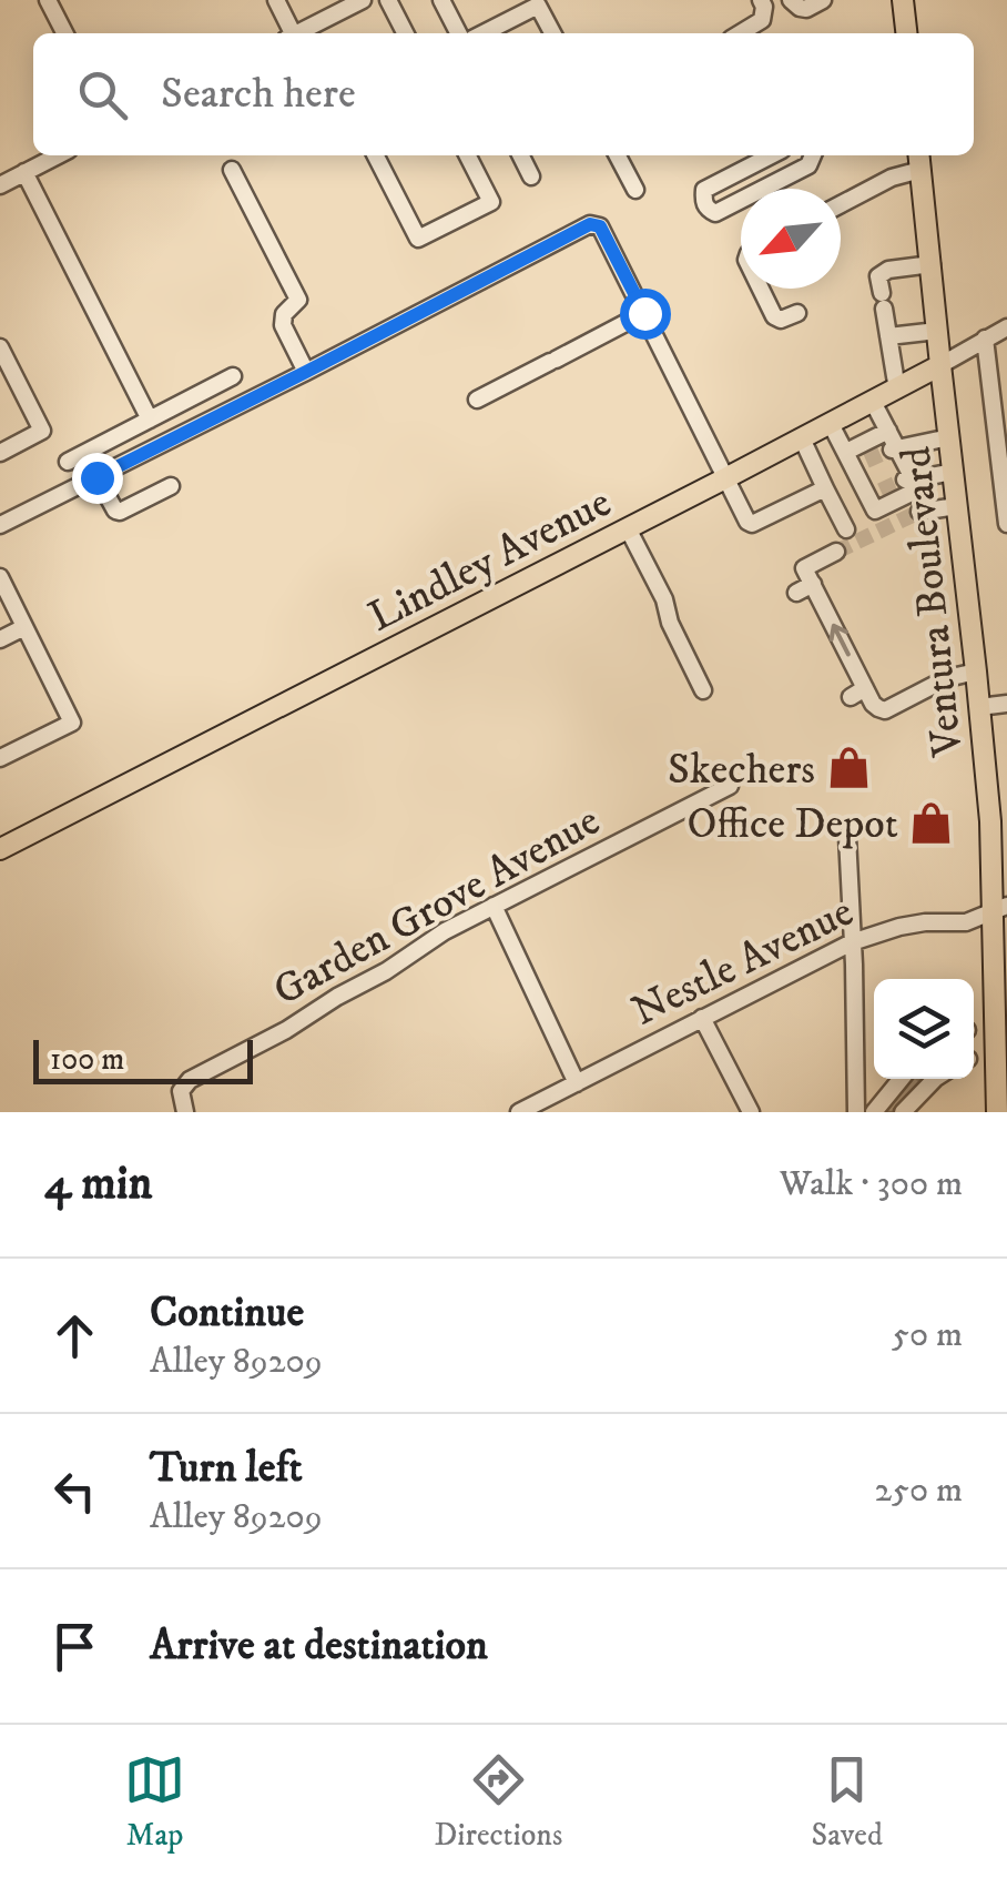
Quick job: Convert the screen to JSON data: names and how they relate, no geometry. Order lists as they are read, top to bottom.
{
  "streets": {
    "main road": ["Lindley Avenue", "Ventura Boulevard"],
    "street": ["Garden Grove Avenue", "Nestle Avenue"]
  },
  "crossings": [
    ["Lindley Avenue", "Ventura Boulevard"],
    ["Ventura Boulevard", "Nestle Avenue"]
  ],
  "places": {
    "shop": ["Skechers", "Office Depot"]
  },
  "scale_bar": "100 m",
  "north": "bottom left",
  "page": {
    "search": "Search here",
    "scale": "100 m",
    "heading": ["4 min", "Walk · 300 m"],
    "list": [
      ["Continue", "Alley 89209", "50 m"],
      ["Turn left", "Alley 89209", "250 m"],
      "Arrive at destination"
    ],
    "nav": ["Map", "Directions", "Saved"]
  }
}
